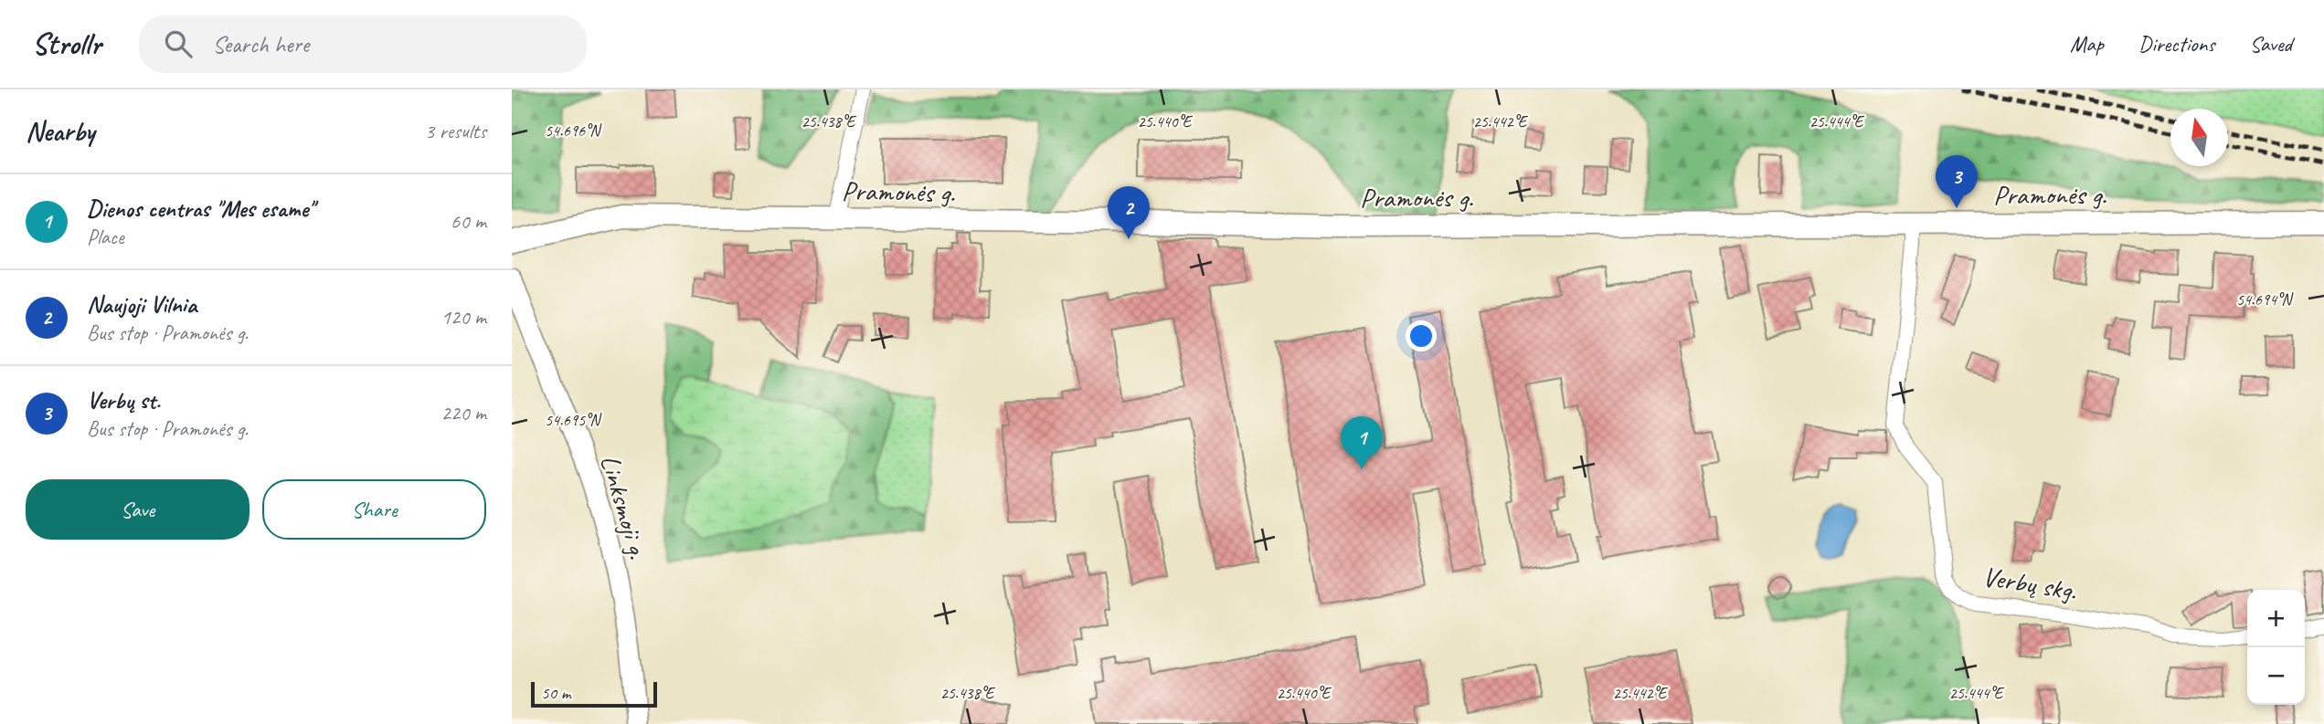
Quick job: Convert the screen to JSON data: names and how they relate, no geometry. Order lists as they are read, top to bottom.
{
  "streets": {
    "main road": ["Pramonės g.", "Linksmoji g."],
    "street": ["Verbų skg."]
  },
  "crossings": [
    ["Pramonės g.", "Verbų skg."]
  ],
  "scale_bar": "50 m",
  "north": "top",
  "page": {
    "header": "Strollr",
    "search": "Search here",
    "nav": ["Map", "Directions", "Saved"],
    "heading": ["Nearby", "3 results"],
    "pins": ["3", "2", "1"],
    "list": [
      {
        "mark": "1",
        "name": "Dienos centras \"Mes esame\"",
        "note": "Place",
        "value": "60 m"
      },
      {
        "mark": "2",
        "name": "Naujoji Vilnia",
        "note": "Bus stop · Pramonės g.",
        "value": "120 m"
      },
      {
        "mark": "3",
        "name": "Verbų st.",
        "note": "Bus stop · Pramonės g.",
        "value": "220 m"
      }
    ],
    "buttons": ["Save", "Share"],
    "map_buttons": ["+", "−"],
    "scale": "50 m"
  },
  "coordinates": [
    "25.438°E",
    "25.440°E",
    "25.442°E",
    "25.444°E",
    "54.696°N",
    "54.694°N",
    "54.695°N"
  ]
}
